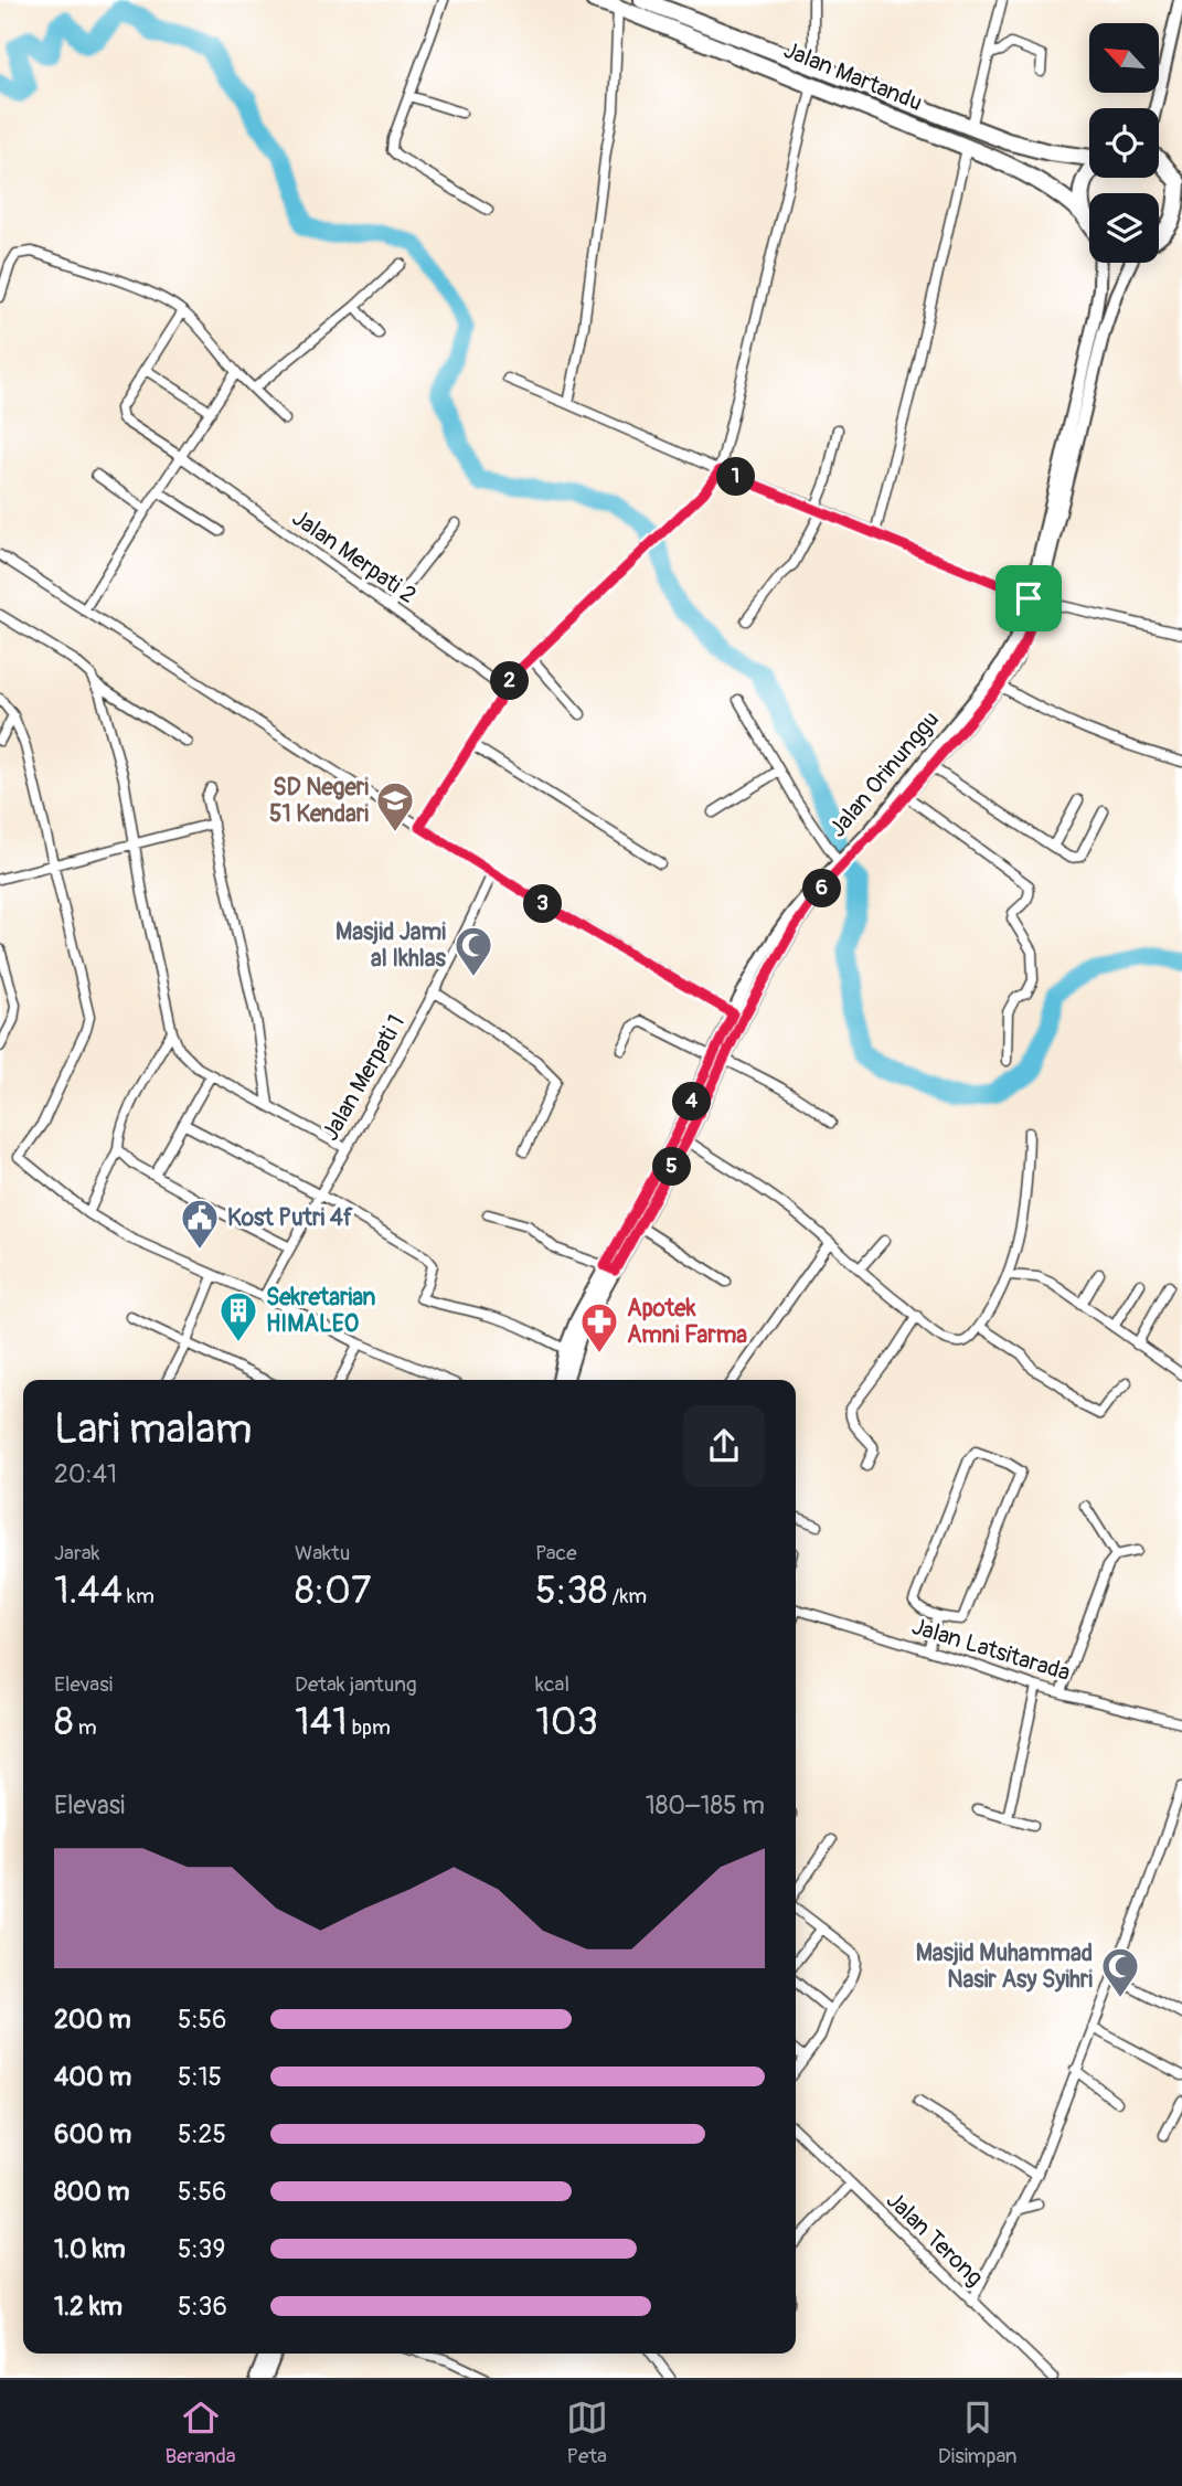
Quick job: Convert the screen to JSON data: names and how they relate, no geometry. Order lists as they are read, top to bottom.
{
  "streets": {
    "highway": ["Jalan Martandu"],
    "street": [
      "Jalan Merpati 2",
      "Jalan Orinunggu",
      "Jalan Merpati 1",
      "Jalan Latsitarada",
      "Jalan Terong"
    ]
  },
  "places": {
    "school or university": ["SD Negeri 51 Kendari"],
    "mosque": ["Masjid Jami al Ikhlas", "Masjid Muhammad Nasir Asy Syihri"],
    "public building": ["Kost Putri 4f"],
    "building": ["Sekretarian HIMALEO"],
    "pharmacy": ["Apotek Amni Farma"]
  },
  "north": "top left",
  "page": {
    "pins": [
      "1",
      "2",
      "6",
      "3",
      "4",
      "5"
    ],
    "heading": ["Lari malam", "20:41"],
    "stats": [
      ["Jarak", "1.44 km"],
      ["Waktu", "8:07"],
      ["Pace", "5:38 /km"],
      ["Elevasi", "8 m"],
      ["Detak jantung", "141 bpm"],
      ["kcal", "103"]
    ],
    "chart": ["Elevasi", "180–185 m"],
    "list": [
      {
        "name": "200 m",
        "note": "5:56"
      },
      {
        "name": "400 m",
        "note": "5:15"
      },
      {
        "name": "600 m",
        "note": "5:25"
      },
      {
        "name": "800 m",
        "note": "5:56"
      },
      {
        "name": "1.0 km",
        "note": "5:39"
      },
      {
        "name": "1.2 km",
        "note": "5:36"
      }
    ],
    "tabs": ["Beranda", "Peta", "Disimpan"]
  }
}
